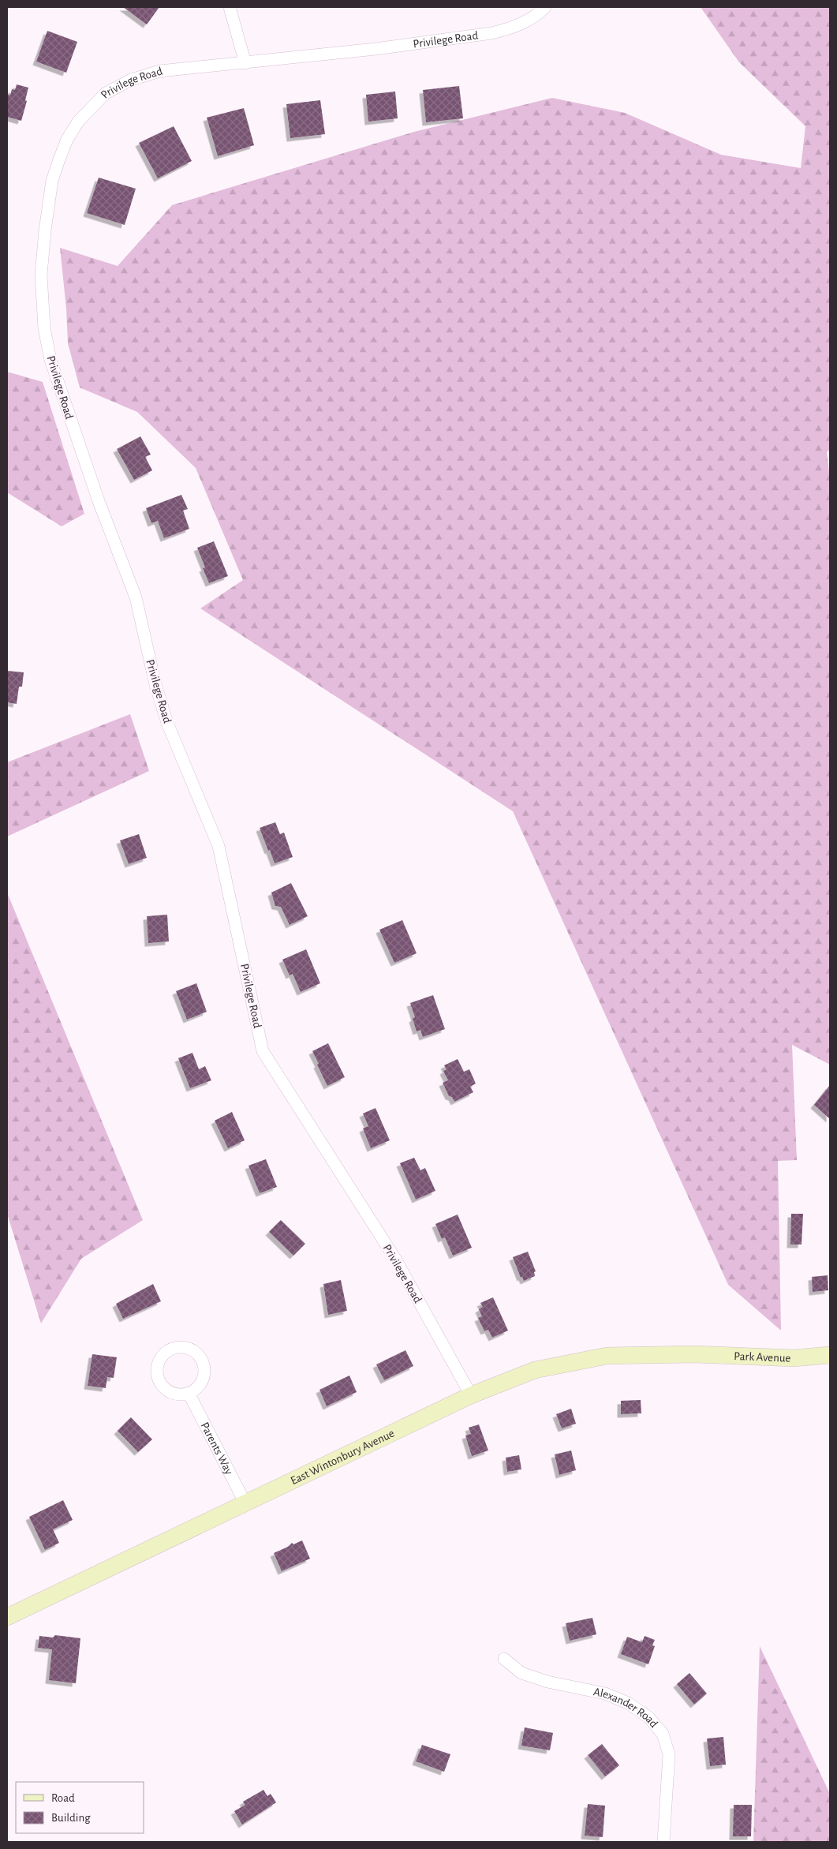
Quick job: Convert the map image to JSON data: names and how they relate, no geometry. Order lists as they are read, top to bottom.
{
  "streets": {
    "main road": ["Park Avenue", "East Wintonbury Avenue"],
    "street": ["Privilege Road", "Parents Way", "Alexander Road"]
  },
  "crossings": [
    ["Privilege Road", "East Wintonbury Avenue"],
    ["Park Avenue", "East Wintonbury Avenue"],
    ["Parents Way", "East Wintonbury Avenue"]
  ],
  "legend": ["Road", "Building"]
}
